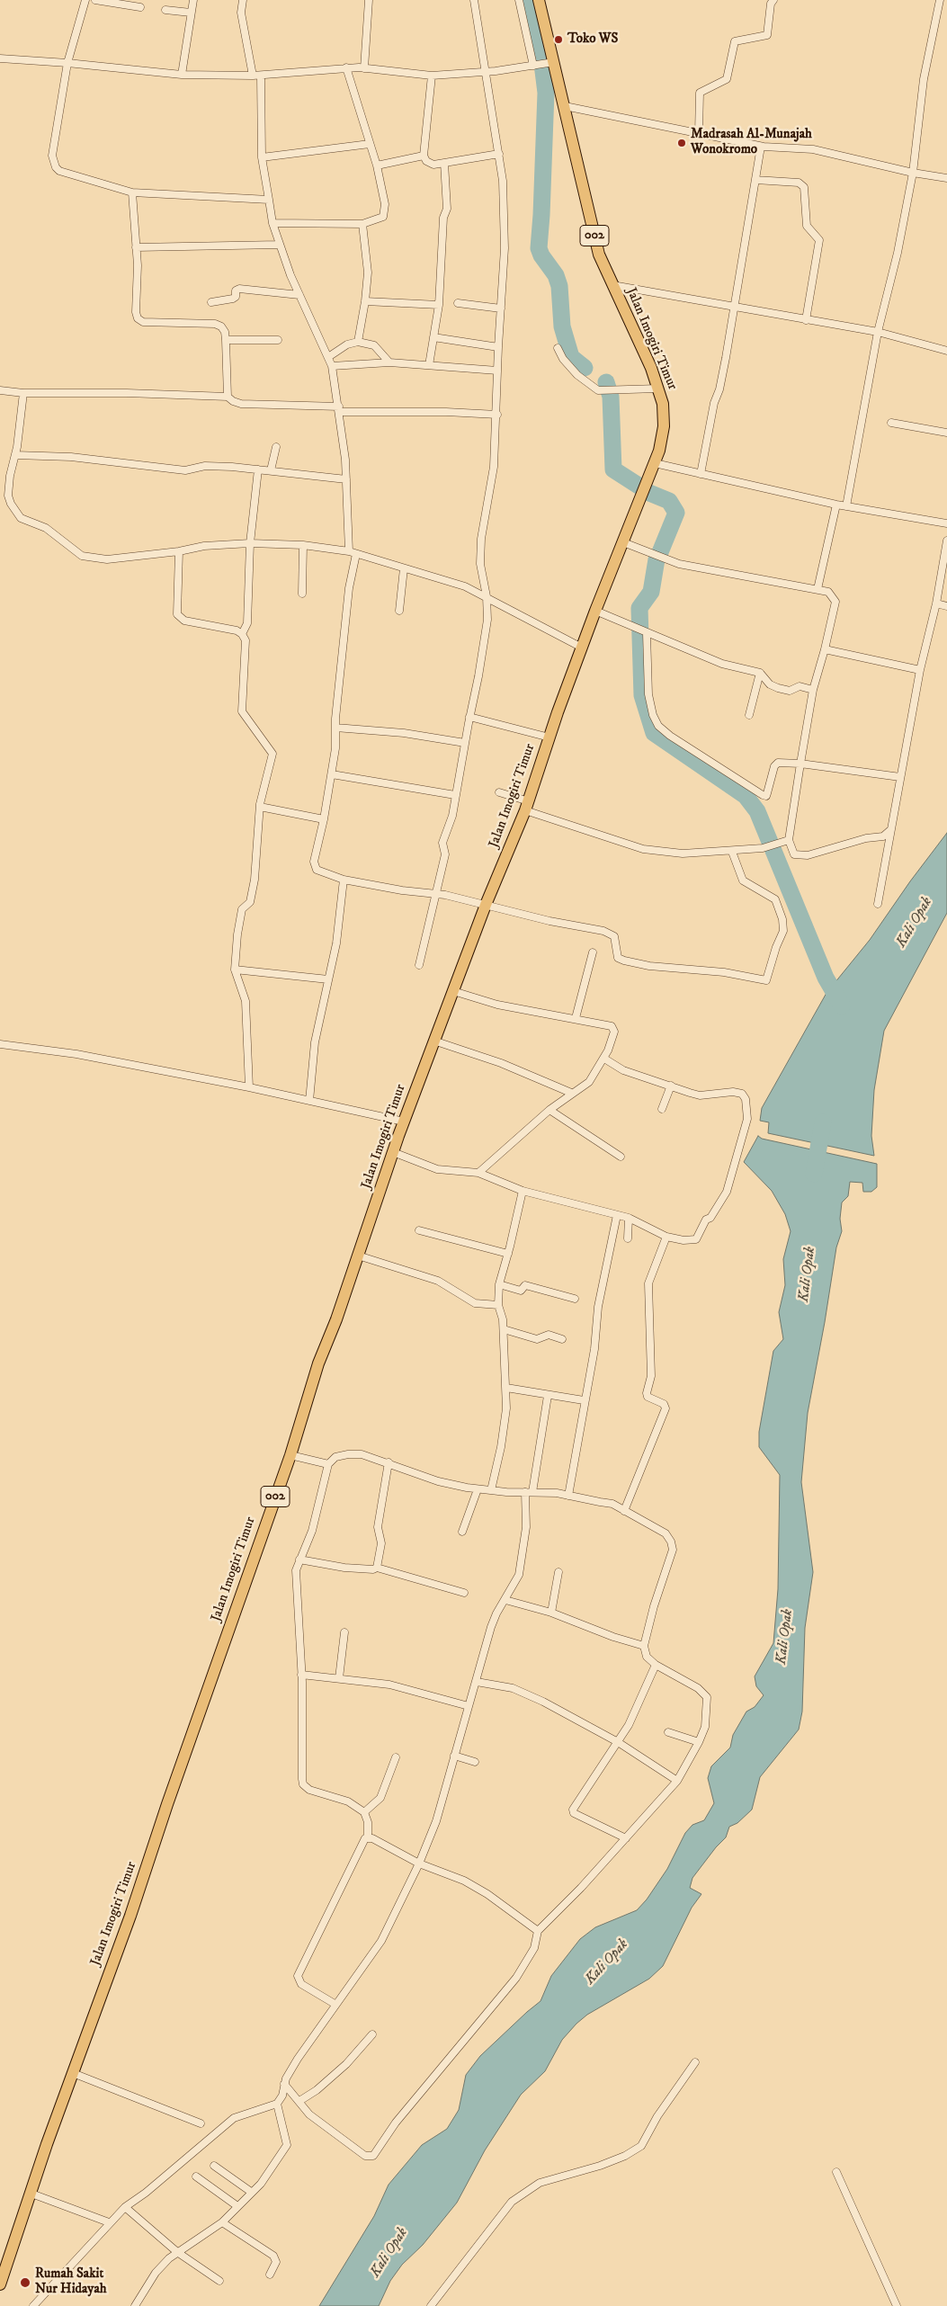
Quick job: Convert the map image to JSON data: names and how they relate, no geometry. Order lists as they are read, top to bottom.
{
  "streets": {
    "main road": ["002", "Jalan Imogiri Timur"]
  },
  "water": ["Kali Opak"],
  "places": ["Toko WS", "Madrasah Al-Munajah Wonokromo", "Rumah Sakit Nur Hidayah"]
}
